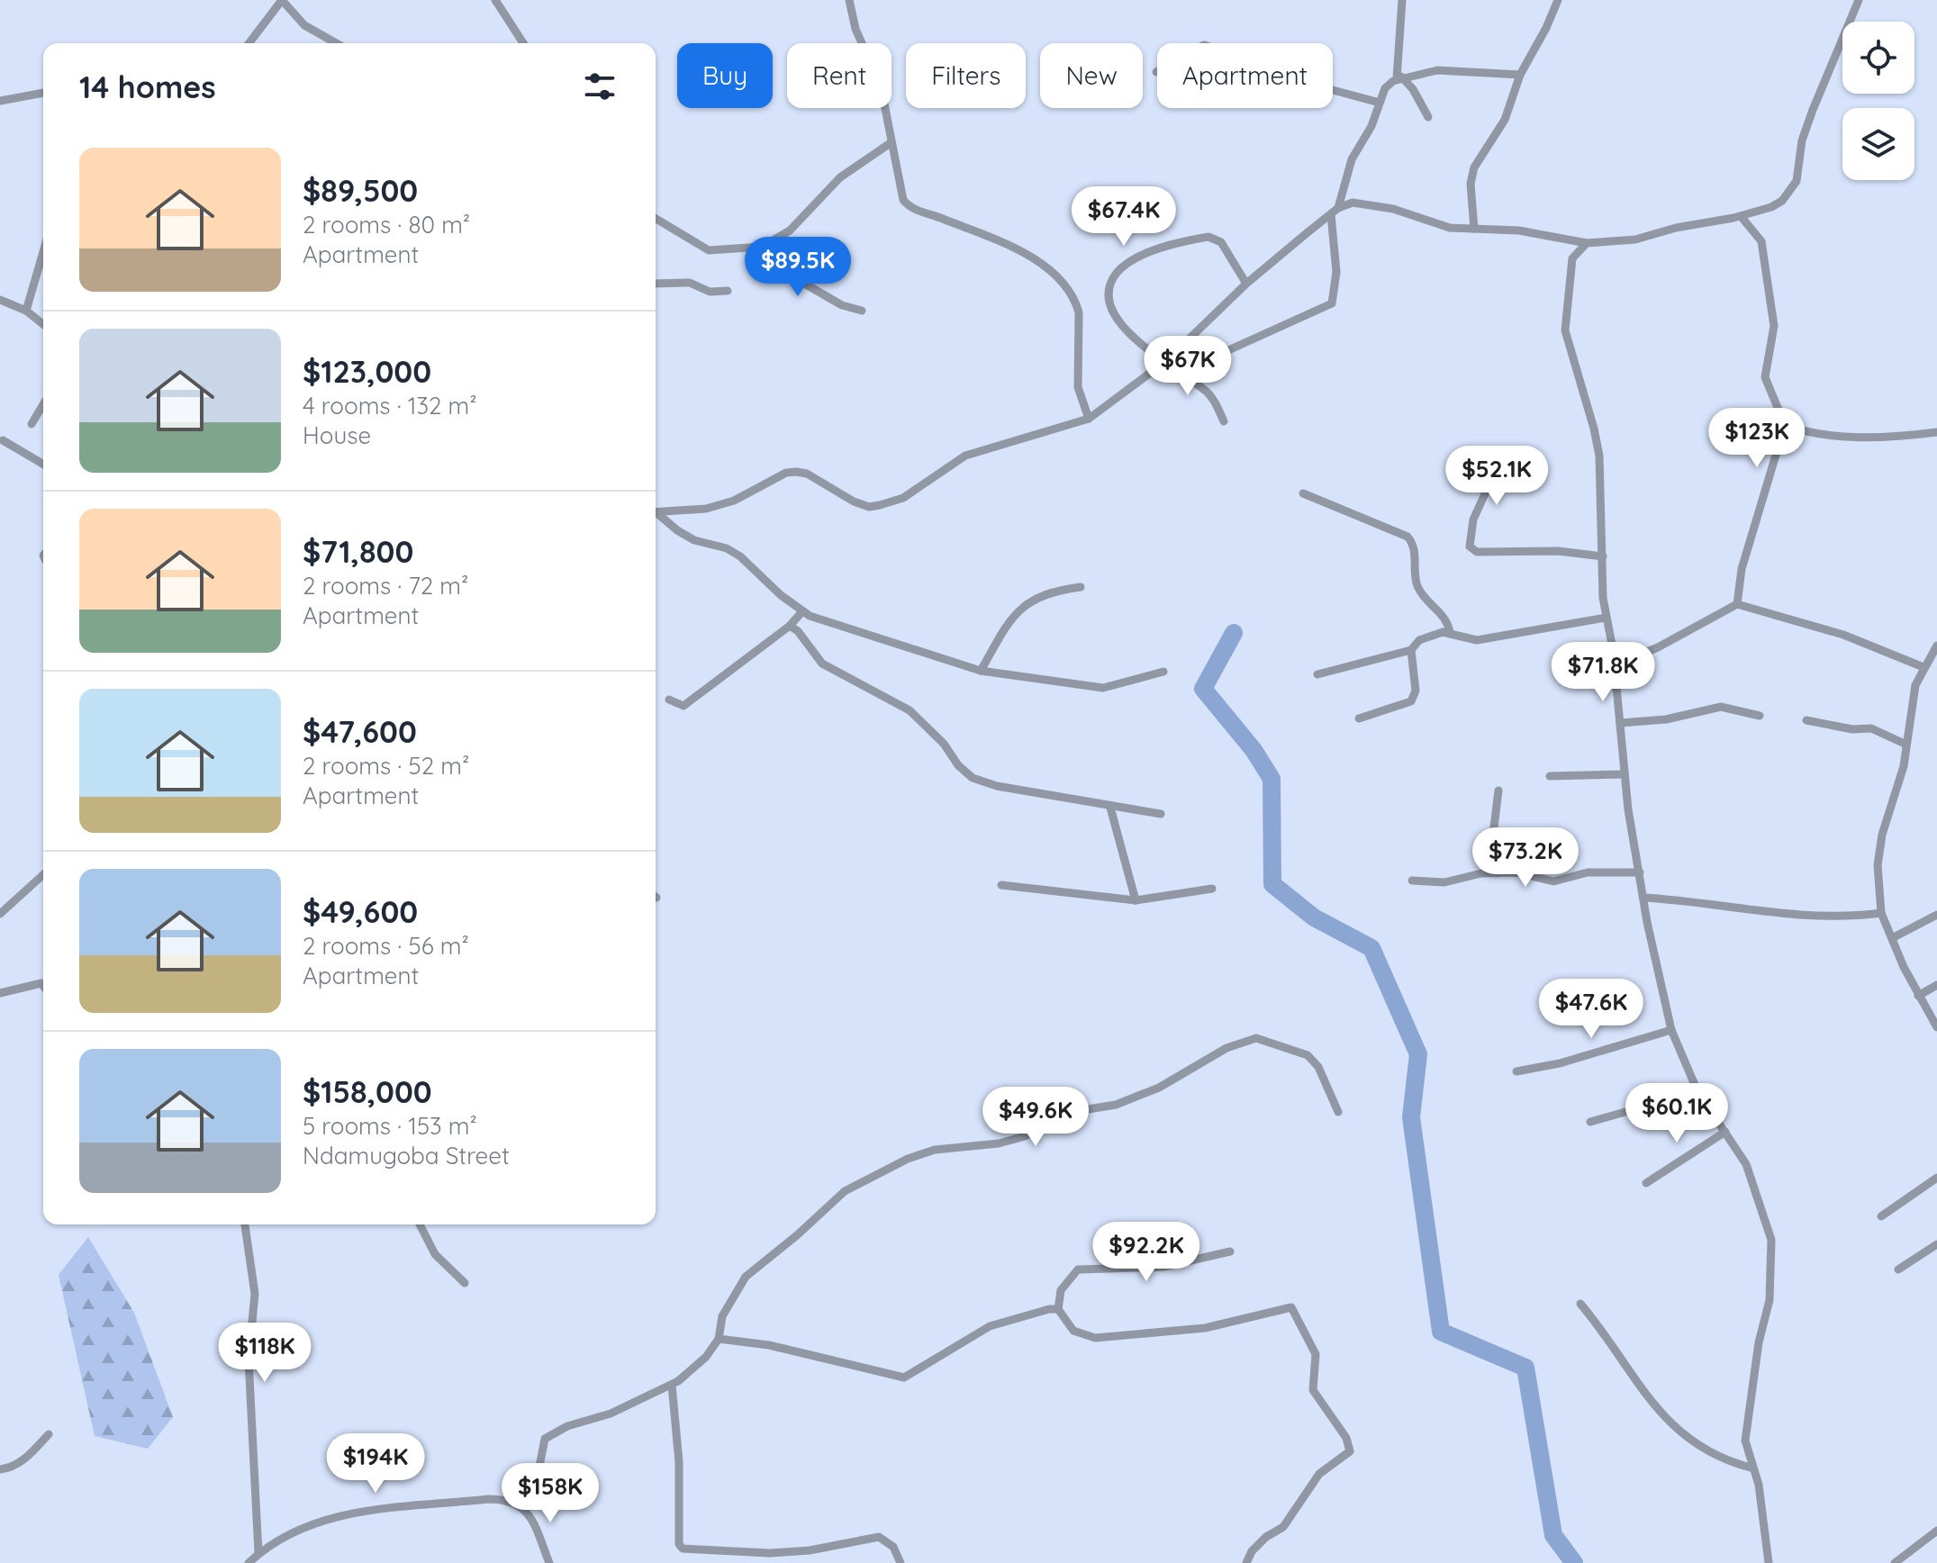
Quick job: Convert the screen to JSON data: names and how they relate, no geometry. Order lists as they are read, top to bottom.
{
  "page": {
    "chip": [
      "Buy",
      "Rent",
      "Filters",
      "New",
      "Apartment"
    ],
    "heading": "14 homes",
    "list": [
      {
        "name": "$89,500",
        "note": "2 rooms · 80 m² · Apartment"
      },
      {
        "name": "$123,000",
        "note": "4 rooms · 132 m² · House"
      },
      {
        "name": "$71,800",
        "note": "2 rooms · 72 m² · Apartment"
      },
      {
        "name": "$47,600",
        "note": "2 rooms · 52 m² · Apartment"
      },
      {
        "name": "$49,600",
        "note": "2 rooms · 56 m² · Apartment"
      },
      {
        "name": "$158,000",
        "note": "5 rooms · 153 m² · Ndamugoba Street"
      }
    ],
    "price": [
      "$67.4K",
      "$89.5K",
      "$67K",
      "$123K",
      "$52.1K",
      "$71.8K",
      "$73.2K",
      "$47.6K",
      "$60.1K",
      "$49.6K",
      "$92.2K",
      "$118K",
      "$194K",
      "$158K"
    ]
  }
}
